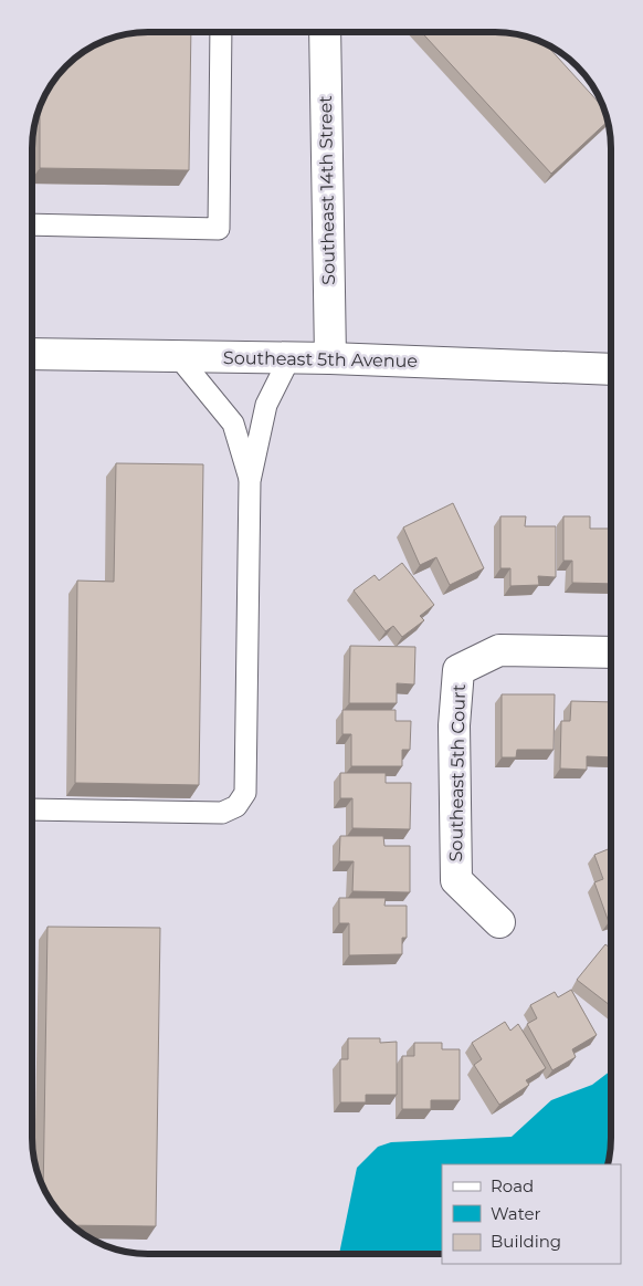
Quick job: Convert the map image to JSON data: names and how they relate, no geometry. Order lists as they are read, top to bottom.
{
  "streets": {
    "street": ["Southeast 14th Street", "Southeast 5th Avenue", "Southeast 5th Court"]
  },
  "crossings": [
    ["Southeast 14th Street", "Southeast 5th Avenue"]
  ],
  "legend": ["Road", "Water", "Building"]
}
